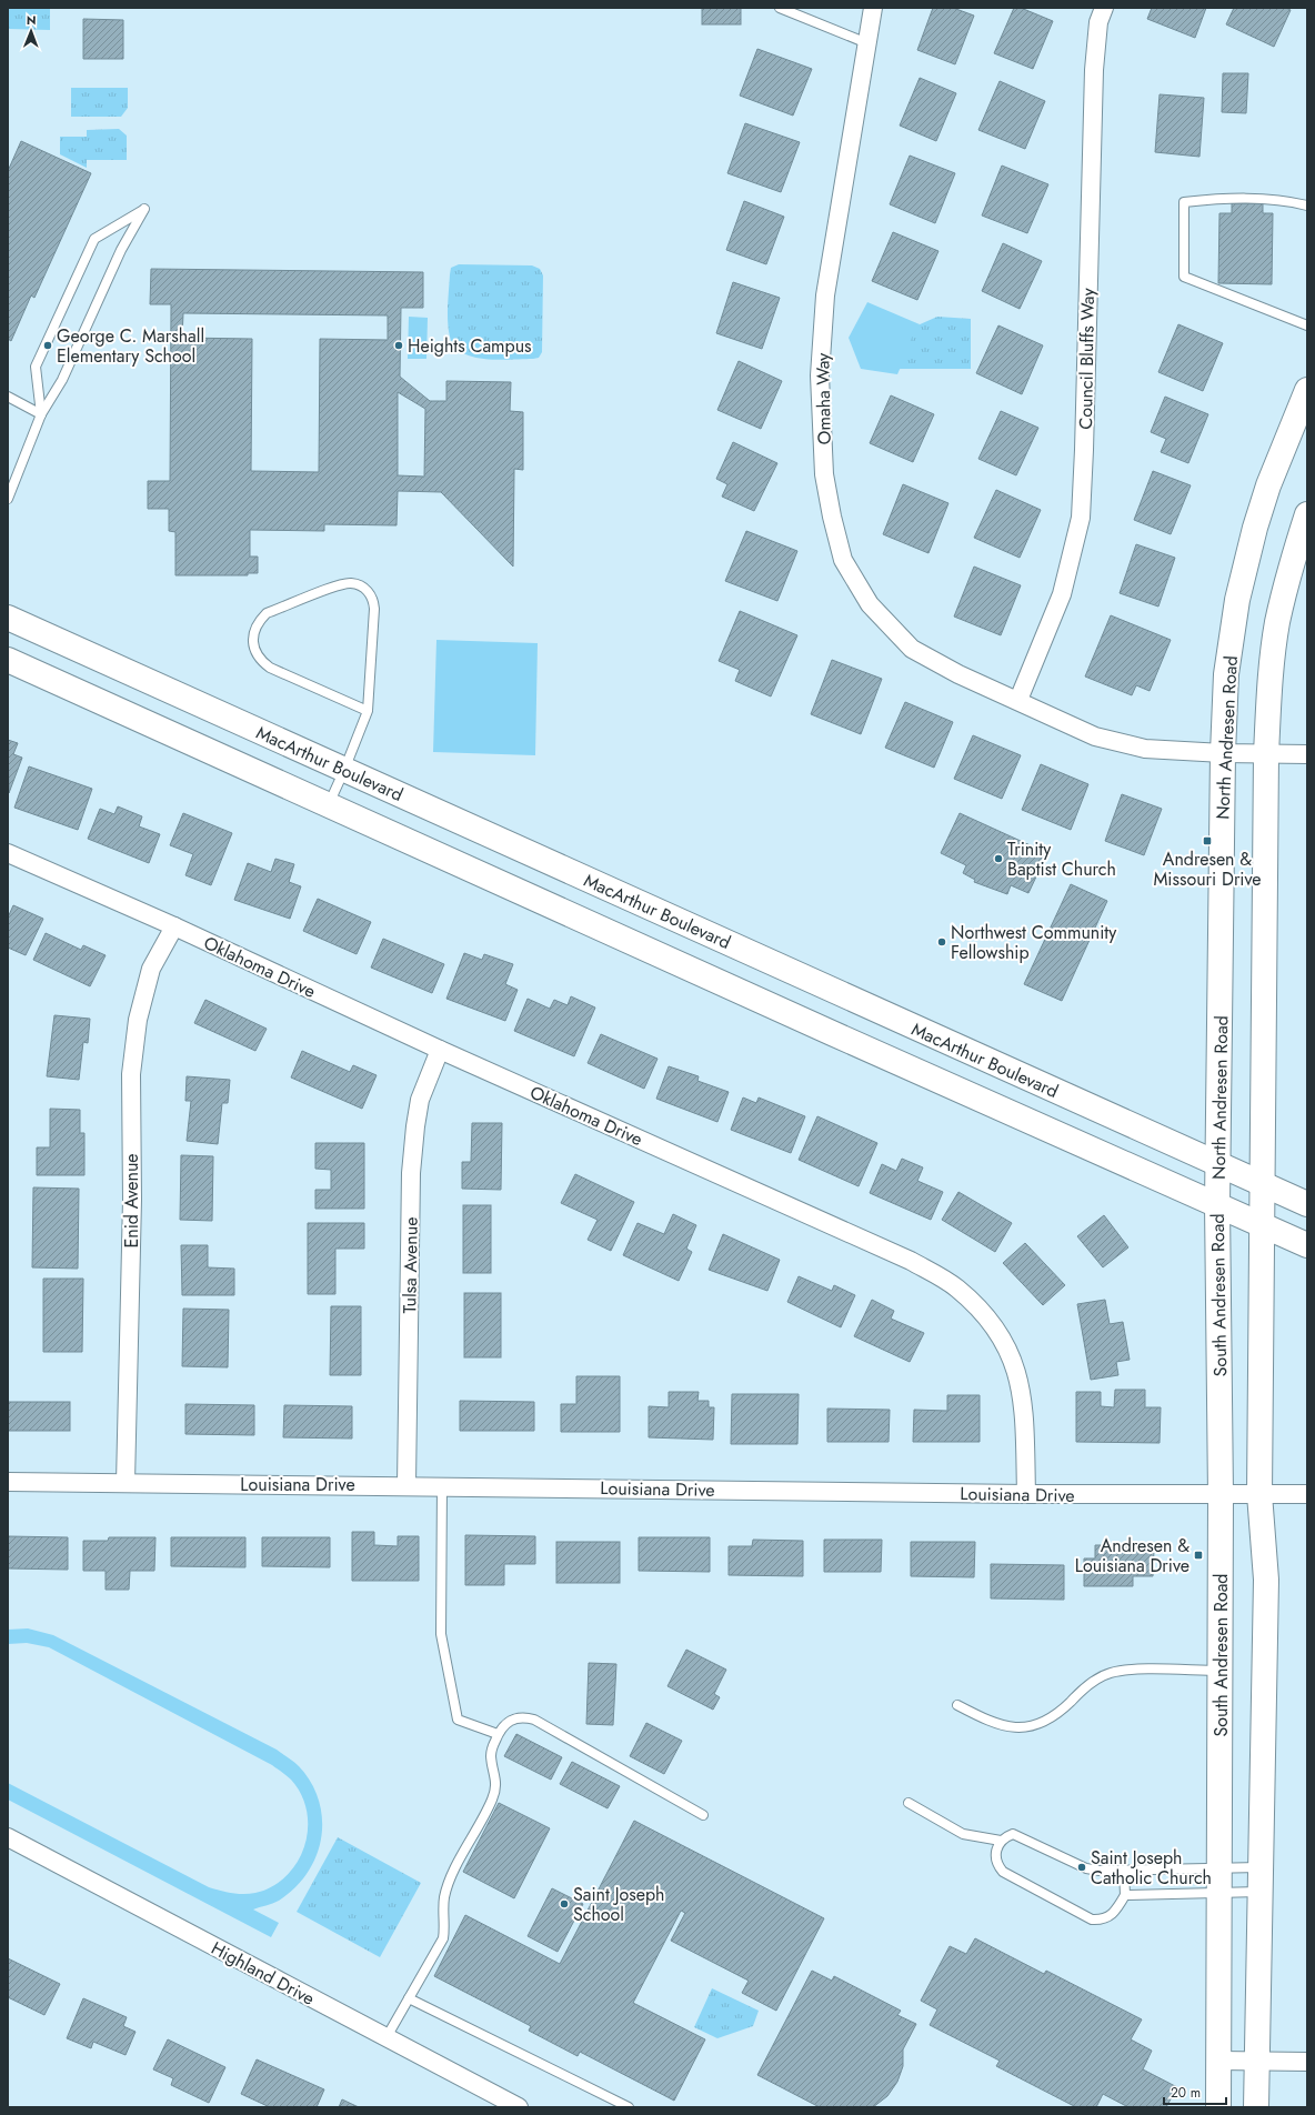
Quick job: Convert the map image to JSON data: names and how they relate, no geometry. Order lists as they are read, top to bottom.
{
  "streets": {
    "street": [
      "Council Bluffs Way",
      "Omaha Way",
      "North Andresen Road",
      "MacArthur Boulevard",
      "Oklahoma Drive",
      "Enid Avenue",
      "Tulsa Avenue",
      "South Andresen Road",
      "Louisiana Drive",
      "Highland Drive"
    ]
  },
  "crossings": [
    ["Council Bluffs Way", "Omaha Way"],
    ["Omaha Way", "North Andresen Road"],
    ["North Andresen Road", "MacArthur Boulevard"],
    ["North Andresen Road", "South Andresen Road"],
    ["Oklahoma Drive", "Enid Avenue"],
    ["Oklahoma Drive", "Tulsa Avenue"],
    ["Oklahoma Drive", "Louisiana Drive"],
    ["Enid Avenue", "Louisiana Drive"],
    ["Tulsa Avenue", "Louisiana Drive"],
    ["South Andresen Road", "Louisiana Drive"]
  ],
  "places": {
    "other": [
      "George C. Marshall Elementary School",
      "Heights Campus",
      "Trinity Baptist Church",
      "Northwest Community Fellowship",
      "Saint Joseph Catholic Church",
      "Saint Joseph School"
    ],
    "transit": ["Andresen & Missouri Drive", "Andresen & Louisiana Drive"]
  },
  "scale_bar": "20 m",
  "north": "top"
}
